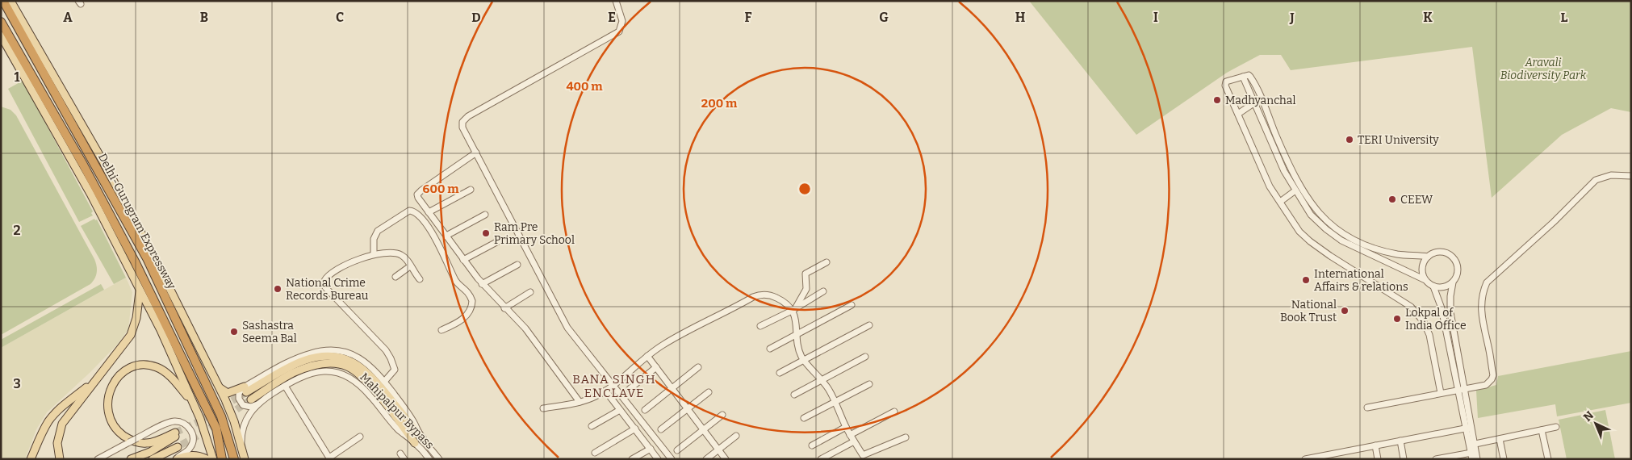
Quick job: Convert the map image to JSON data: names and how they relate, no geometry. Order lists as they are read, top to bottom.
{
  "streets": {
    "highway": ["Delhi-Gurugram Expressway"],
    "street": ["Mahipalpur Bypass"]
  },
  "districts": ["BANA SINGH ENCLAVE"],
  "parks": ["Aravali Biodiversity Park"],
  "places": [
    "Madhyanchal",
    "TERI University",
    "CEEW",
    "Ram Pre Primary School",
    "International Affairs & relations",
    "National Crime Records Bureau",
    "National Book Trust",
    "Lokpal of India Office",
    "Sashastra Seema Bal"
  ],
  "north": "top left",
  "grid": {
    "columns": [
      "A",
      "B",
      "C",
      "D",
      "E",
      "F",
      "G",
      "H",
      "I",
      "J",
      "K",
      "L"
    ],
    "rows": ["1", "2", "3"]
  },
  "rings": ["400 m", "200 m", "600 m"]
}
